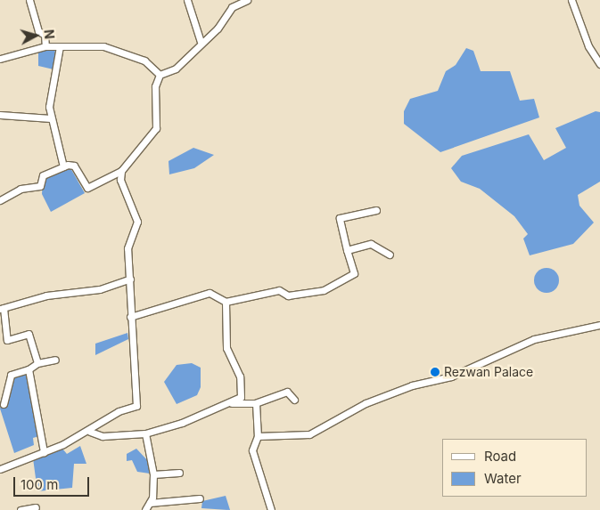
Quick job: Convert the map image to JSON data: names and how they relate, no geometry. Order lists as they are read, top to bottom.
{
  "places": ["Rezwan Palace"],
  "legend": ["Road", "Water"],
  "scale_bar": "100 m",
  "north": "right"
}
